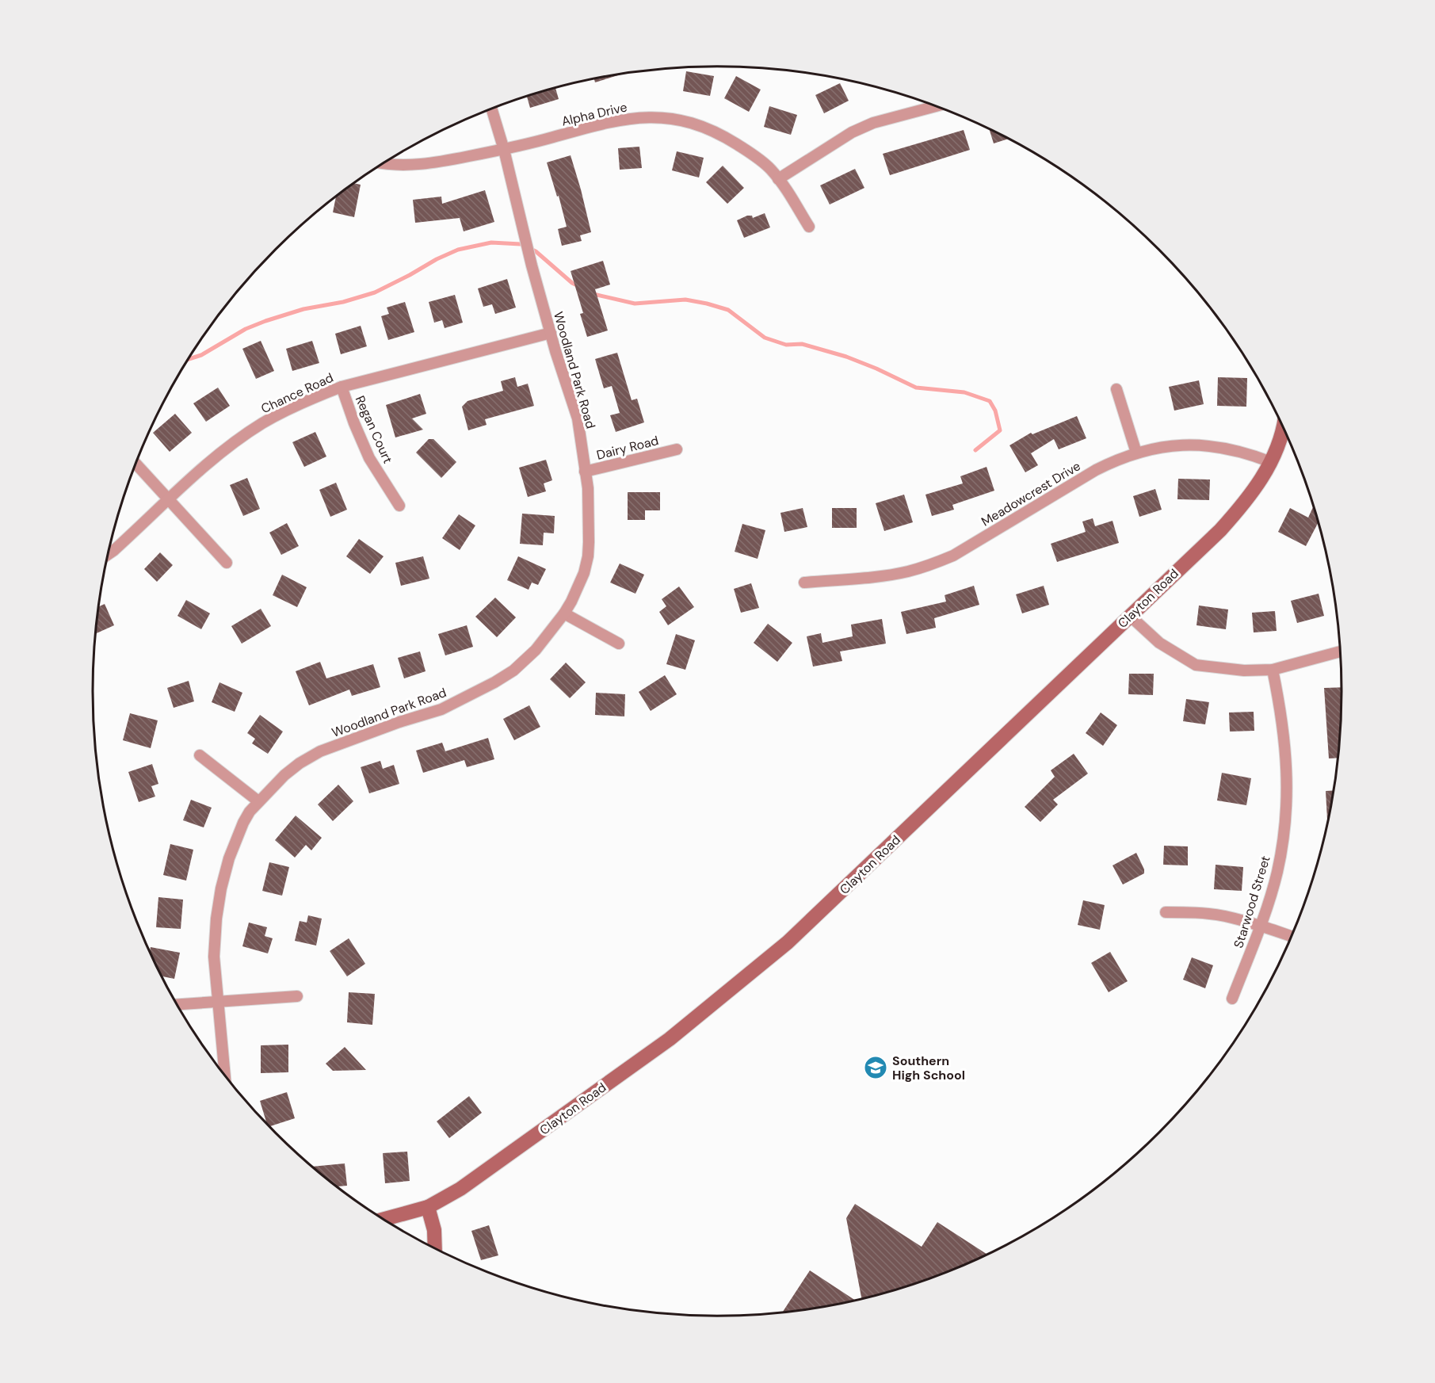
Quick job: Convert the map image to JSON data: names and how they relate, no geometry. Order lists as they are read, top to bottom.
{
  "streets": {
    "street": [
      "Alpha Drive",
      "Woodland Park Road",
      "Chance Road",
      "Regan Court",
      "Dairy Road",
      "Meadowcrest Drive",
      "Clayton Road",
      "Starwood Street"
    ]
  },
  "crossings": [
    ["Alpha Drive", "Woodland Park Road"],
    ["Woodland Park Road", "Chance Road"],
    ["Woodland Park Road", "Dairy Road"],
    ["Chance Road", "Regan Court"],
    ["Meadowcrest Drive", "Clayton Road"]
  ],
  "places": {
    "school or university": ["Southern High School"]
  }
}
